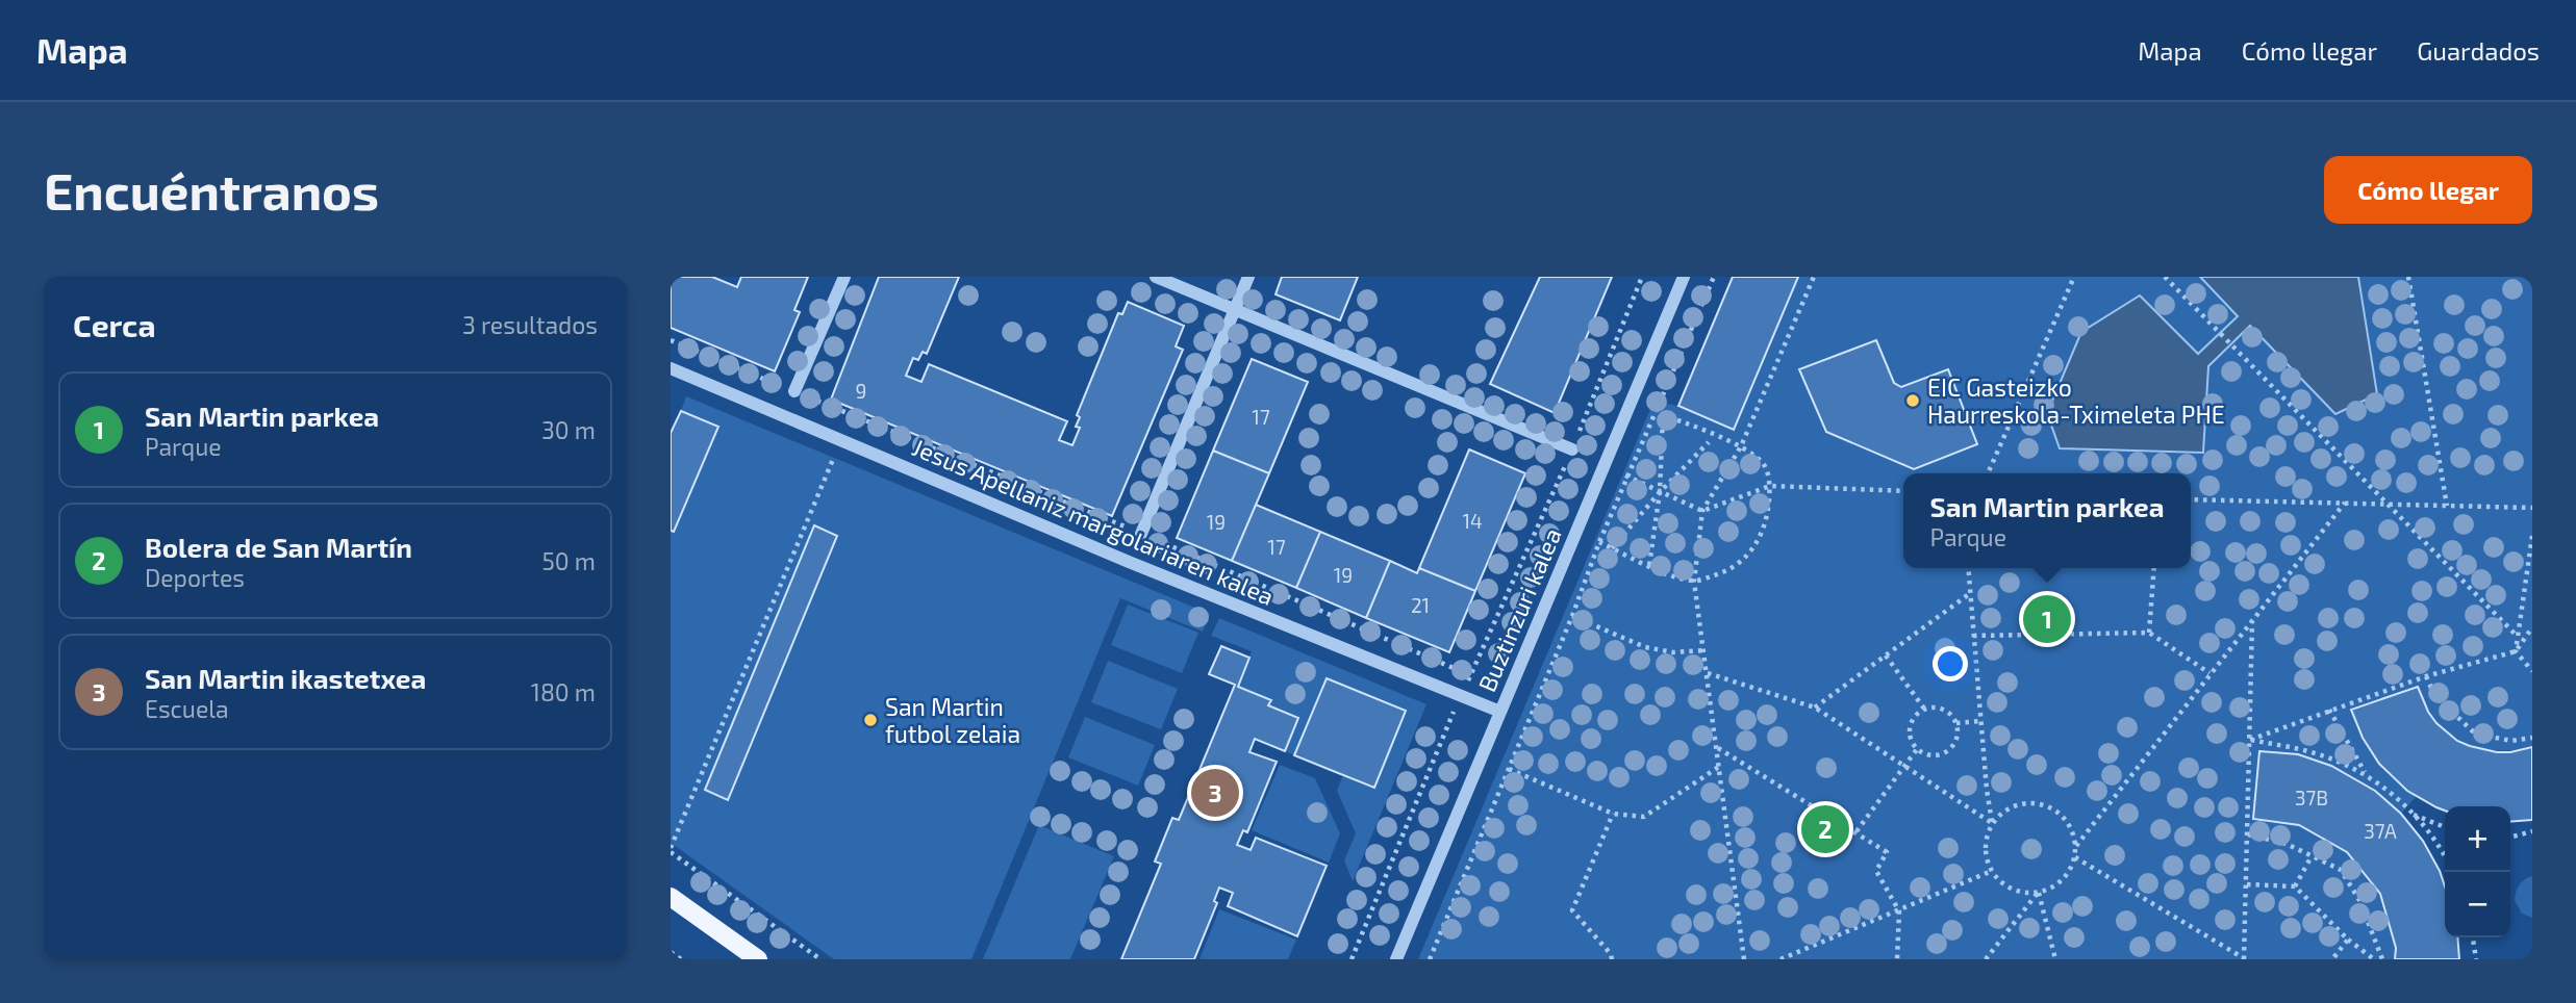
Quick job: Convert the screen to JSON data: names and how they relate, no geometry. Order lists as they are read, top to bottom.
{
  "streets": {
    "street": ["Jesus Apellaniz margolariaren kalea", "Buztinzuri kalea"]
  },
  "crossings": [
    ["Jesus Apellaniz margolariaren kalea", "Buztinzuri kalea"]
  ],
  "places": ["EIC Gasteizko Haurreskola-Tximeleta PHE", "San Martin futbol zelaia"],
  "house_numbers": [
    "9",
    "17",
    "14",
    "19",
    "17",
    "19",
    "21",
    "37B",
    "37A"
  ],
  "page": {
    "header": "Mapa",
    "nav": ["Mapa", "Cómo llegar", "Guardados"],
    "buttons": "Cómo llegar",
    "title": "Encuéntranos",
    "heading": ["Cerca", "3 resultados"],
    "list": [
      {
        "mark": "1",
        "name": "San Martin parkea",
        "note": "Parque",
        "value": "30 m"
      },
      {
        "mark": "2",
        "name": "Bolera de San Martín",
        "note": "Deportes",
        "value": "50 m"
      },
      {
        "mark": "3",
        "name": "San Martin ikastetxea",
        "note": "Escuela",
        "value": "180 m"
      }
    ],
    "popup": ["San Martin parkea", "Parque"],
    "pins": ["1", "3", "2"],
    "map_buttons": ["+", "−"]
  }
}
